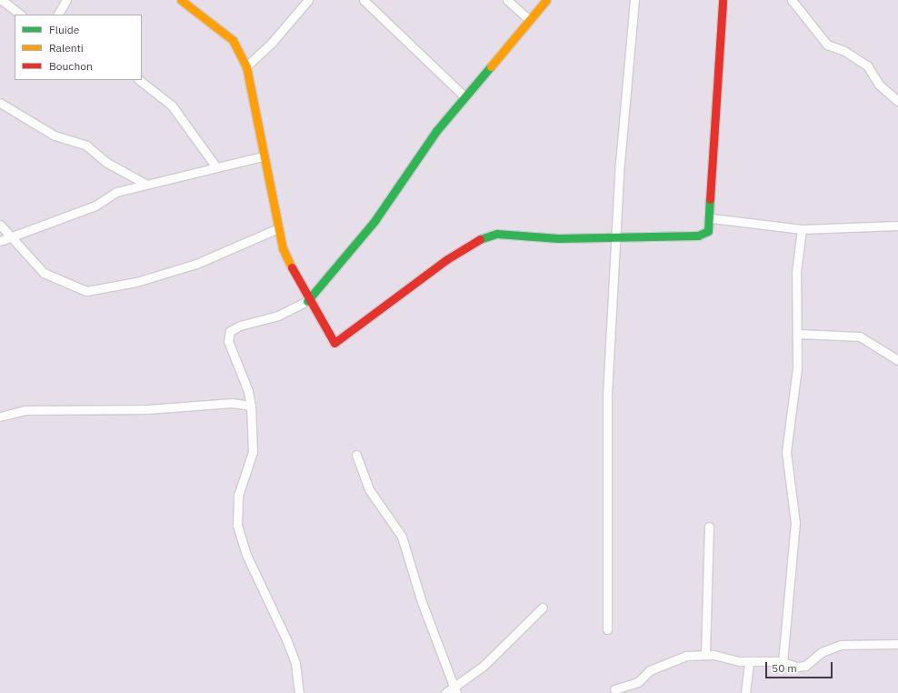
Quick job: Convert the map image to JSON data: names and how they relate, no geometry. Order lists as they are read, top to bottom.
{
  "legend": ["Fluide", "Ralenti", "Bouchon"],
  "scale_bar": "50 m"
}
